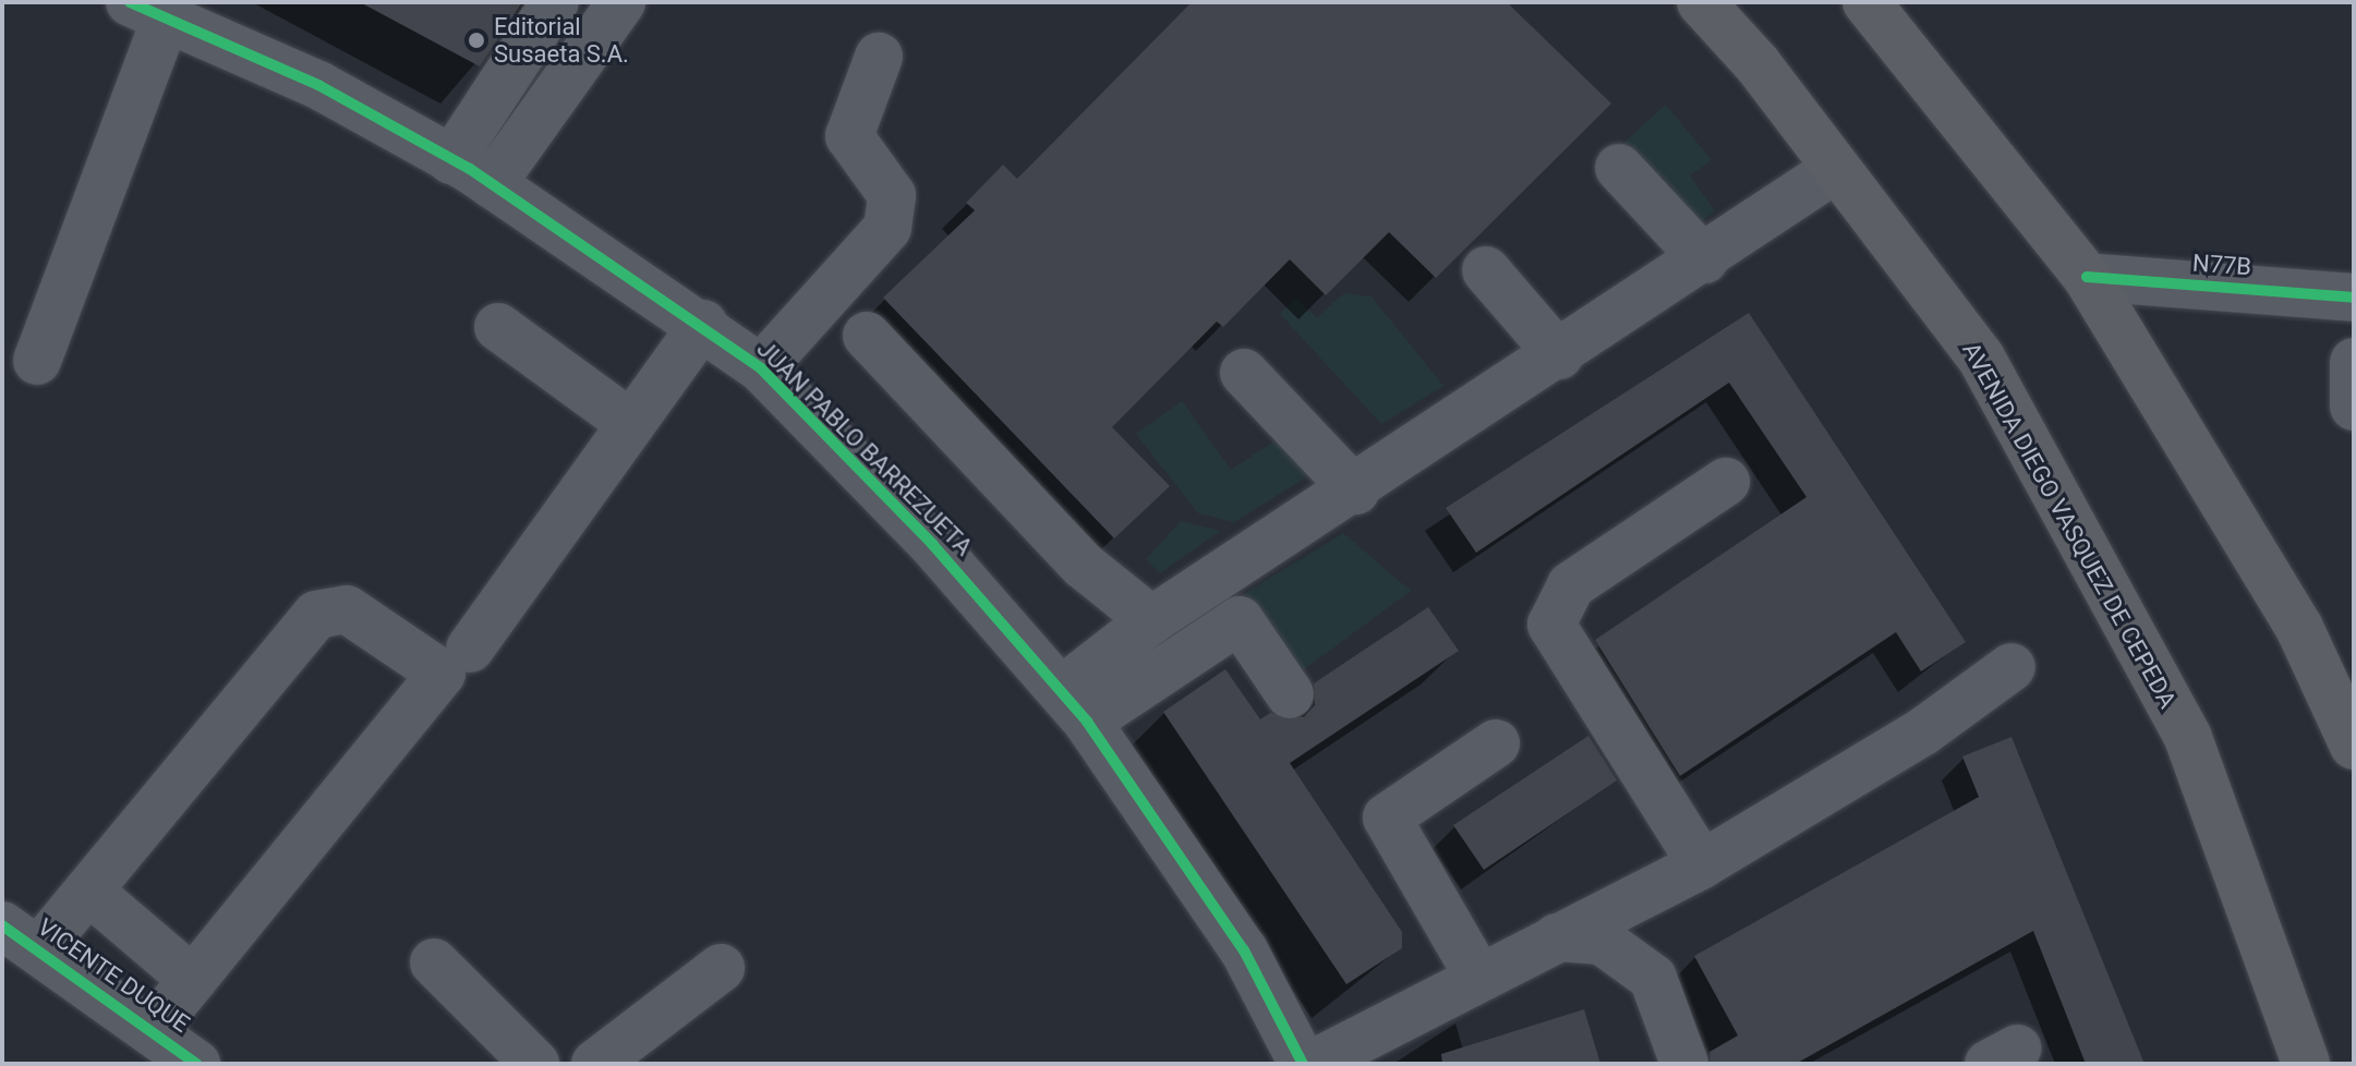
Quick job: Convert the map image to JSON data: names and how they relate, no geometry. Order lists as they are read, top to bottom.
{
  "streets": {
    "main road": ["AVENIDA DIEGO VASQUEZ DE CEPEDA"],
    "street": ["N77B", "JUAN PABLO BARREZUETA", "VICENTE DUQUE"]
  },
  "places": ["Editorial Susaeta S.A."]
}
